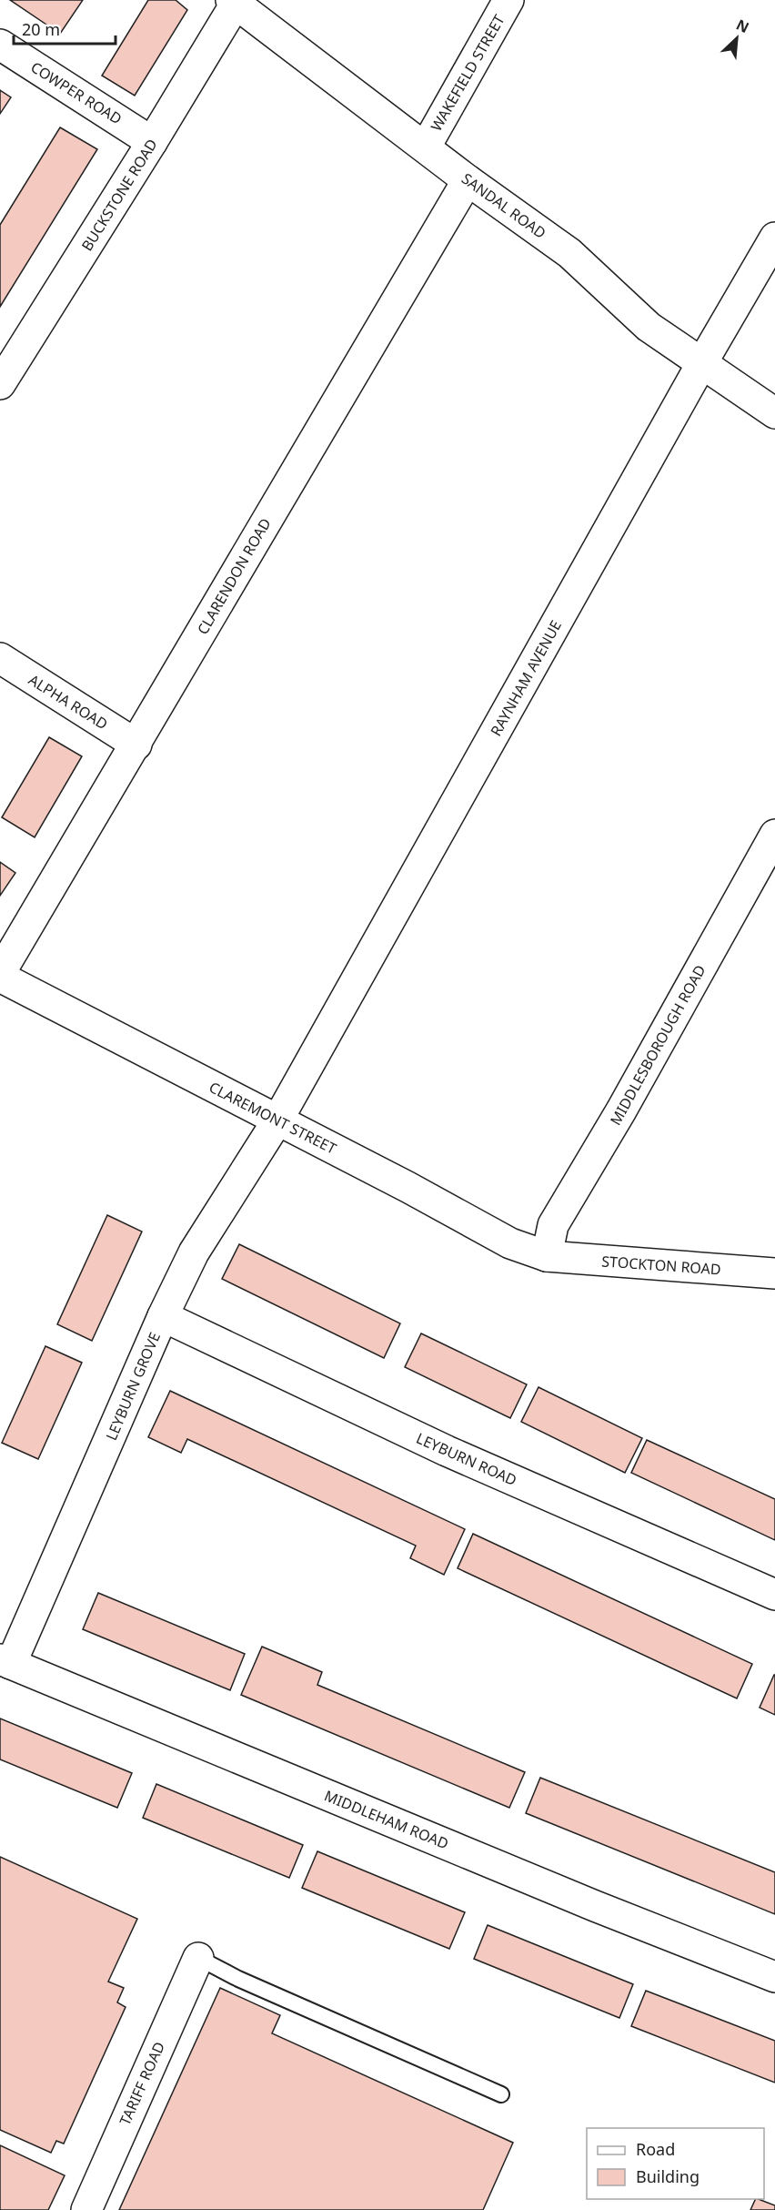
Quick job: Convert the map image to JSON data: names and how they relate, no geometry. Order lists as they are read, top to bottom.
{
  "streets": {
    "street": [
      "WAKEFIELD STREET",
      "COWPER ROAD",
      "BUCKSTONE ROAD",
      "SANDAL ROAD",
      "CLARENDON ROAD",
      "RAYNHAM AVENUE",
      "ALPHA ROAD",
      "MIDDLESBOROUGH ROAD",
      "CLAREMONT STREET",
      "STOCKTON ROAD",
      "LEYBURN GROVE",
      "LEYBURN ROAD",
      "MIDDLEHAM ROAD",
      "TARIFF ROAD"
    ]
  },
  "crossings": [
    ["WAKEFIELD STREET", "SANDAL ROAD"],
    ["COWPER ROAD", "BUCKSTONE ROAD"],
    ["BUCKSTONE ROAD", "SANDAL ROAD"],
    ["SANDAL ROAD", "CLARENDON ROAD"],
    ["SANDAL ROAD", "RAYNHAM AVENUE"],
    ["CLARENDON ROAD", "ALPHA ROAD"],
    ["CLARENDON ROAD", "CLAREMONT STREET"],
    ["RAYNHAM AVENUE", "CLAREMONT STREET"],
    ["RAYNHAM AVENUE", "LEYBURN GROVE"],
    ["MIDDLESBOROUGH ROAD", "CLAREMONT STREET"],
    ["MIDDLESBOROUGH ROAD", "STOCKTON ROAD"],
    ["CLAREMONT STREET", "STOCKTON ROAD"],
    ["CLAREMONT STREET", "LEYBURN GROVE"],
    ["LEYBURN GROVE", "LEYBURN ROAD"],
    ["LEYBURN GROVE", "MIDDLEHAM ROAD"]
  ],
  "legend": ["Road", "Building"],
  "scale_bar": "20 m",
  "north": "top right"
}
